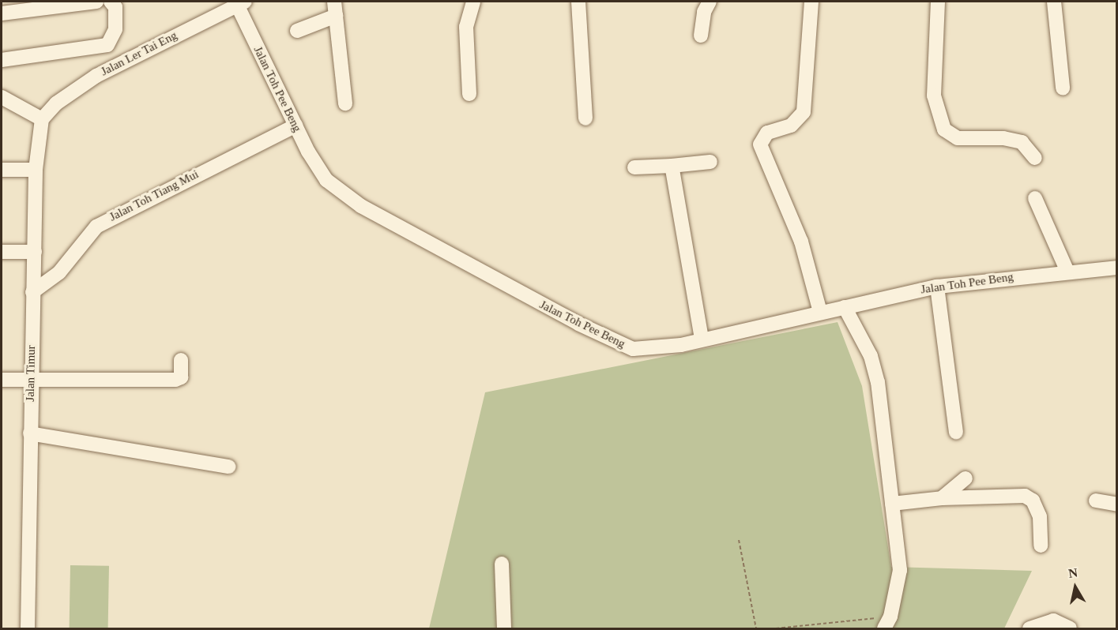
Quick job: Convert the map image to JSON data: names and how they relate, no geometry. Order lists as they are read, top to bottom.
{
  "streets": {
    "street": [
      "Jalan Ler Tai Eng",
      "Jalan Toh Pee Beng",
      "Jalan Toh Tiang Mui",
      "Jalan Timur"
    ]
  },
  "crossings": [
    ["Jalan Ler Tai Eng", "Jalan Toh Pee Beng"],
    ["Jalan Ler Tai Eng", "Jalan Timur"],
    ["Jalan Toh Pee Beng", "Jalan Toh Tiang Mui"],
    ["Jalan Toh Tiang Mui", "Jalan Timur"]
  ],
  "north": "top"
}
